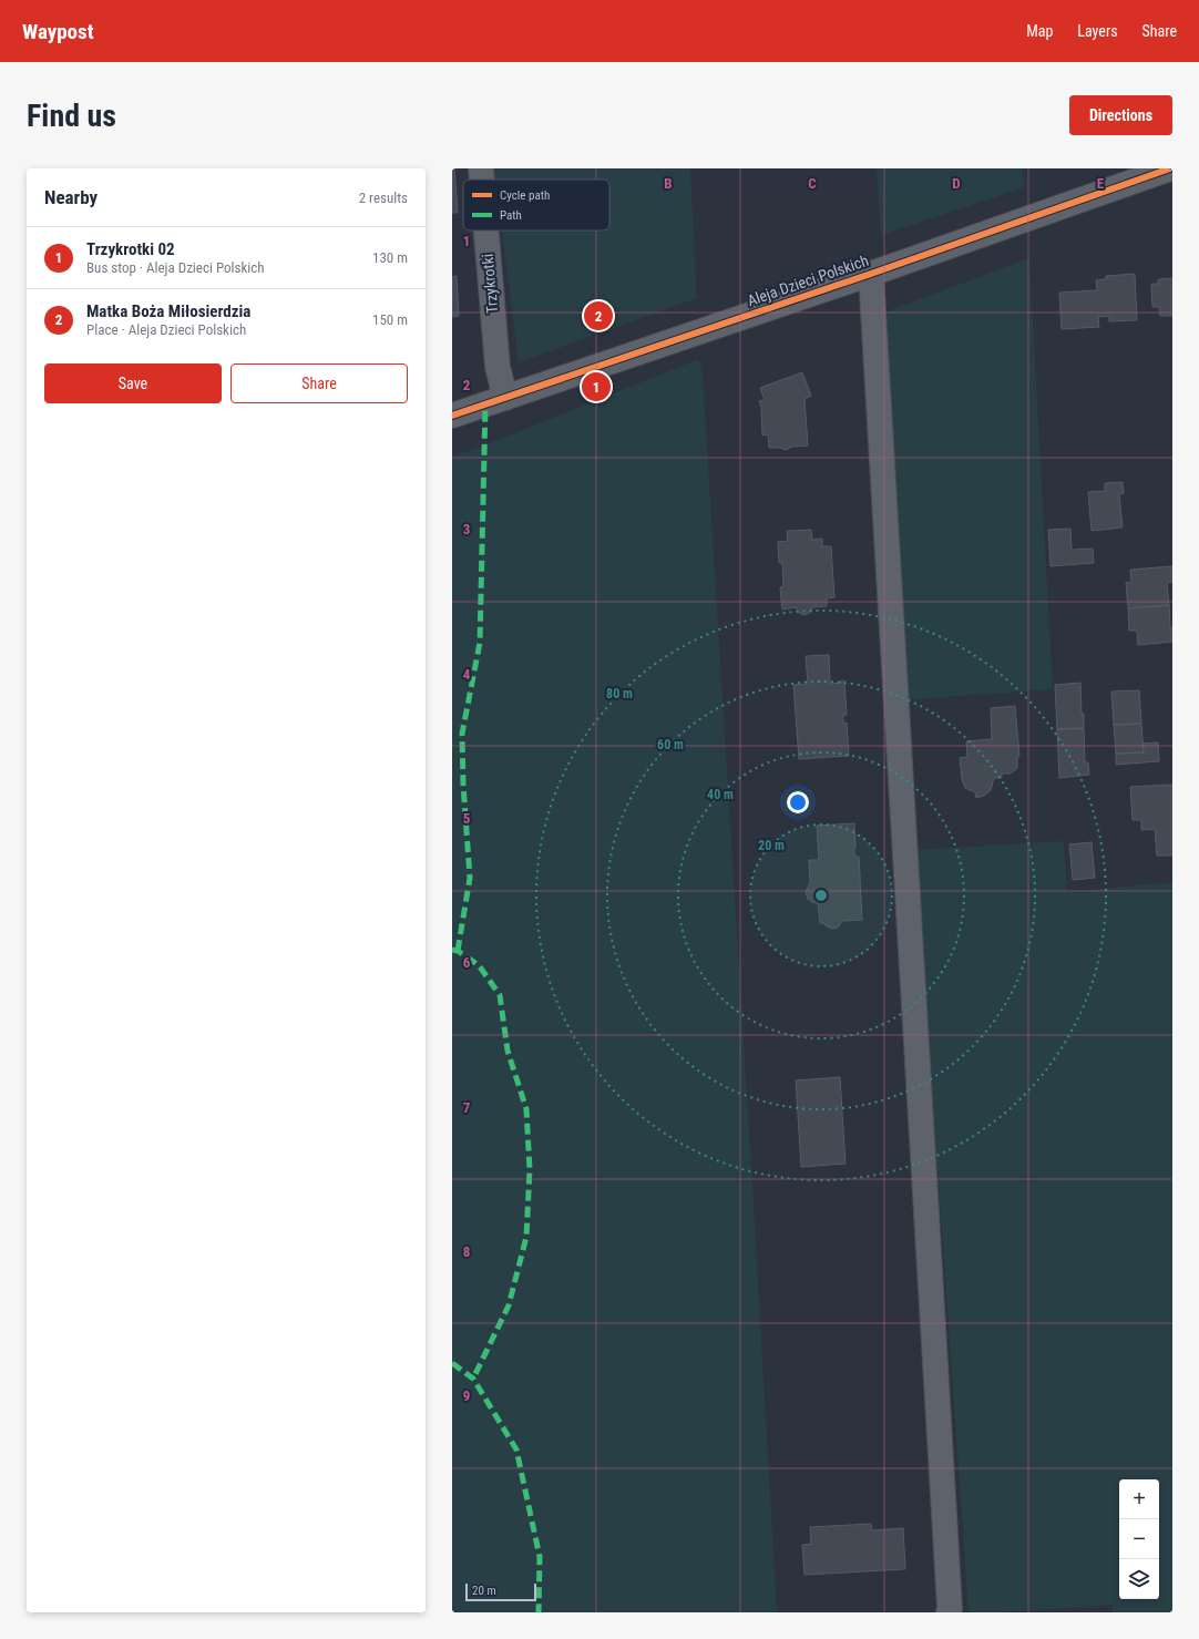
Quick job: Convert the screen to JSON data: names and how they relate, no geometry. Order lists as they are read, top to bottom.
{
  "streets": {
    "street": ["Aleja Dzieci Polskich", "Trzykrotki"]
  },
  "crossings": [
    ["Aleja Dzieci Polskich", "Trzykrotki"]
  ],
  "legend": ["Cycle path", "Path"],
  "scale_bar": "20 m",
  "page": {
    "header": "Waypost",
    "nav": ["Map", "Layers", "Share"],
    "buttons": [
      "Directions",
      ["Save", "Share"]
    ],
    "title": "Find us",
    "heading": ["Nearby", "2 results"],
    "list": [
      {
        "mark": "1",
        "name": "Trzykrotki 02",
        "note": "Bus stop · Aleja Dzieci Polskich",
        "value": "130 m"
      },
      {
        "mark": "2",
        "name": "Matka Boża Miłosierdzia",
        "note": "Place · Aleja Dzieci Polskich",
        "value": "150 m"
      }
    ],
    "pins": ["2", "1"],
    "map_buttons": ["+", "−"],
    "scale": "20 m"
  },
  "grid": {
    "columns": [
      "B",
      "C",
      "D",
      "E"
    ],
    "rows": [
      "1",
      "2",
      "3",
      "4",
      "5",
      "6",
      "7",
      "8",
      "9"
    ]
  },
  "rings": [
    "80 m",
    "60 m",
    "40 m",
    "20 m"
  ]
}
